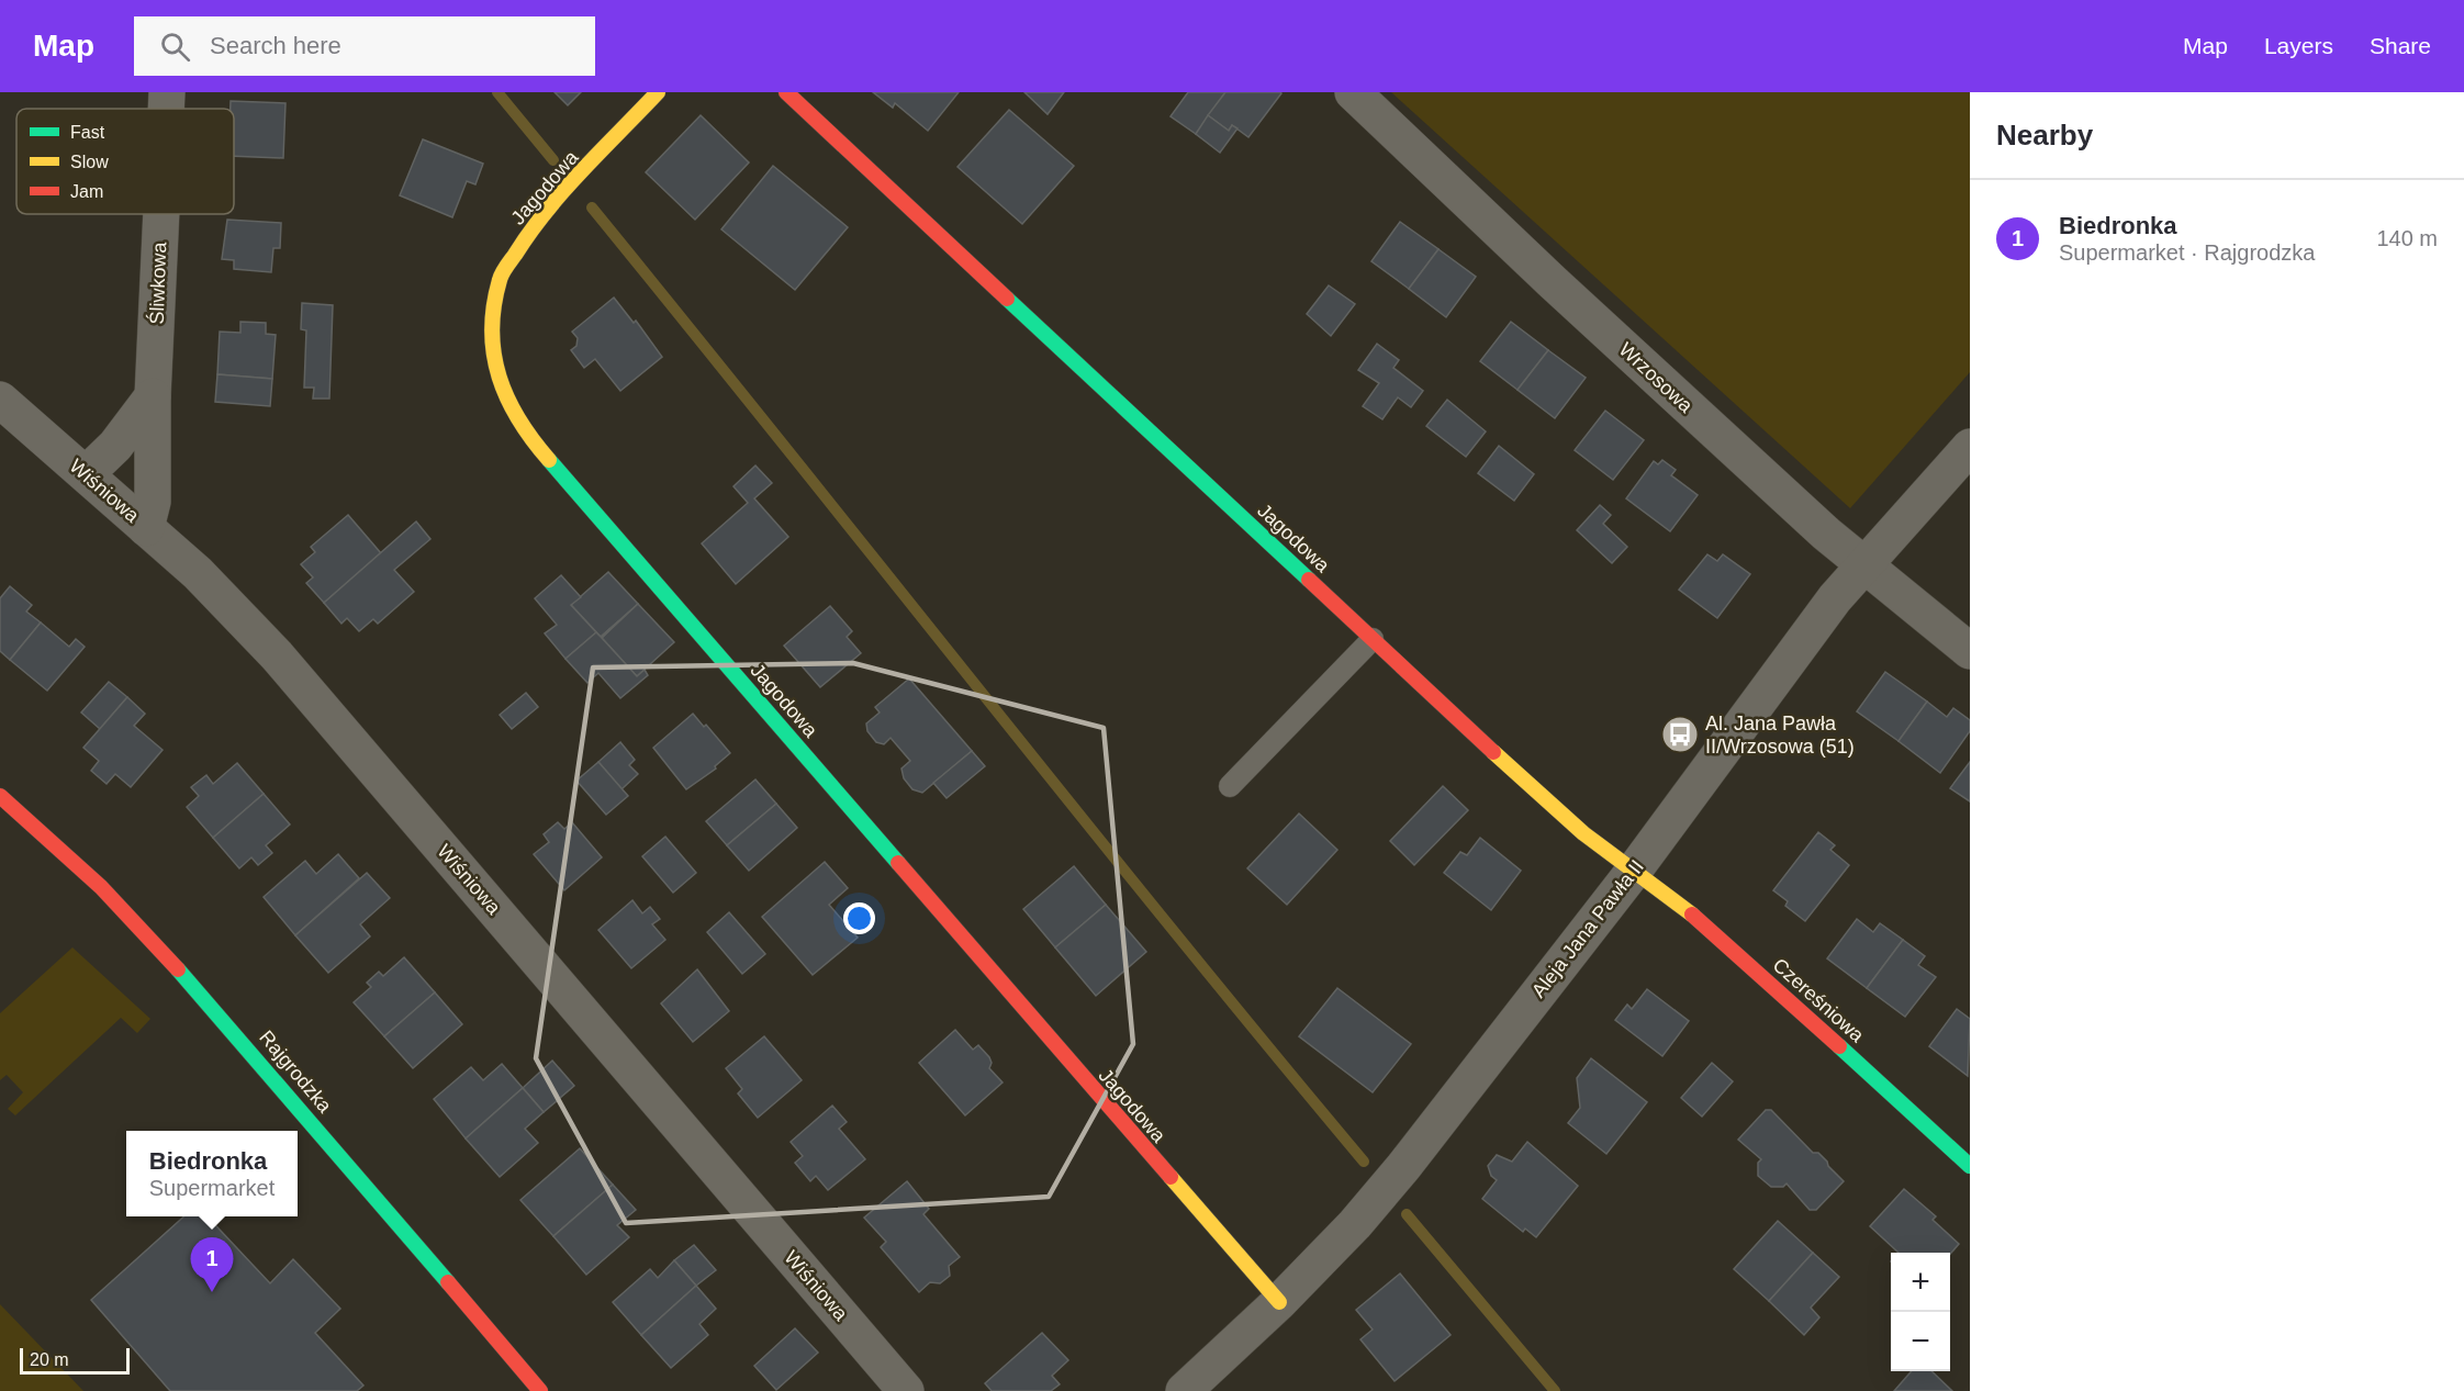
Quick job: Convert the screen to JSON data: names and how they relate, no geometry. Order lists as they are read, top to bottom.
{
  "streets": {
    "street": [
      "Jagodowa",
      "Śliwkowa",
      "Wrzosowa",
      "Wiśniowa",
      "Aleja Jana Pawła II",
      "Czereśniowa",
      "Rajgrodzka"
    ]
  },
  "crossings": [
    ["Jagodowa", "Aleja Jana Pawła II"],
    ["Jagodowa", "Czereśniowa"],
    ["Śliwkowa", "Wiśniowa"],
    ["Wrzosowa", "Aleja Jana Pawła II"],
    ["Aleja Jana Pawła II", "Czereśniowa"]
  ],
  "places": {
    "bus stop": ["Al. Jana Pawła II/Wrzosowa (51)"]
  },
  "legend": ["Fast", "Slow", "Jam"],
  "scale_bar": "20 m",
  "page": {
    "header": "Map",
    "search": "Search here",
    "nav": ["Map", "Layers", "Share"],
    "heading": "Nearby",
    "list": [
      {
        "mark": "1",
        "name": "Biedronka",
        "note": "Supermarket · Rajgrodzka",
        "value": "140 m"
      }
    ],
    "popup": ["Biedronka", "Supermarket"],
    "pins": "1",
    "map_buttons": ["+", "−"],
    "scale": "20 m"
  }
}
